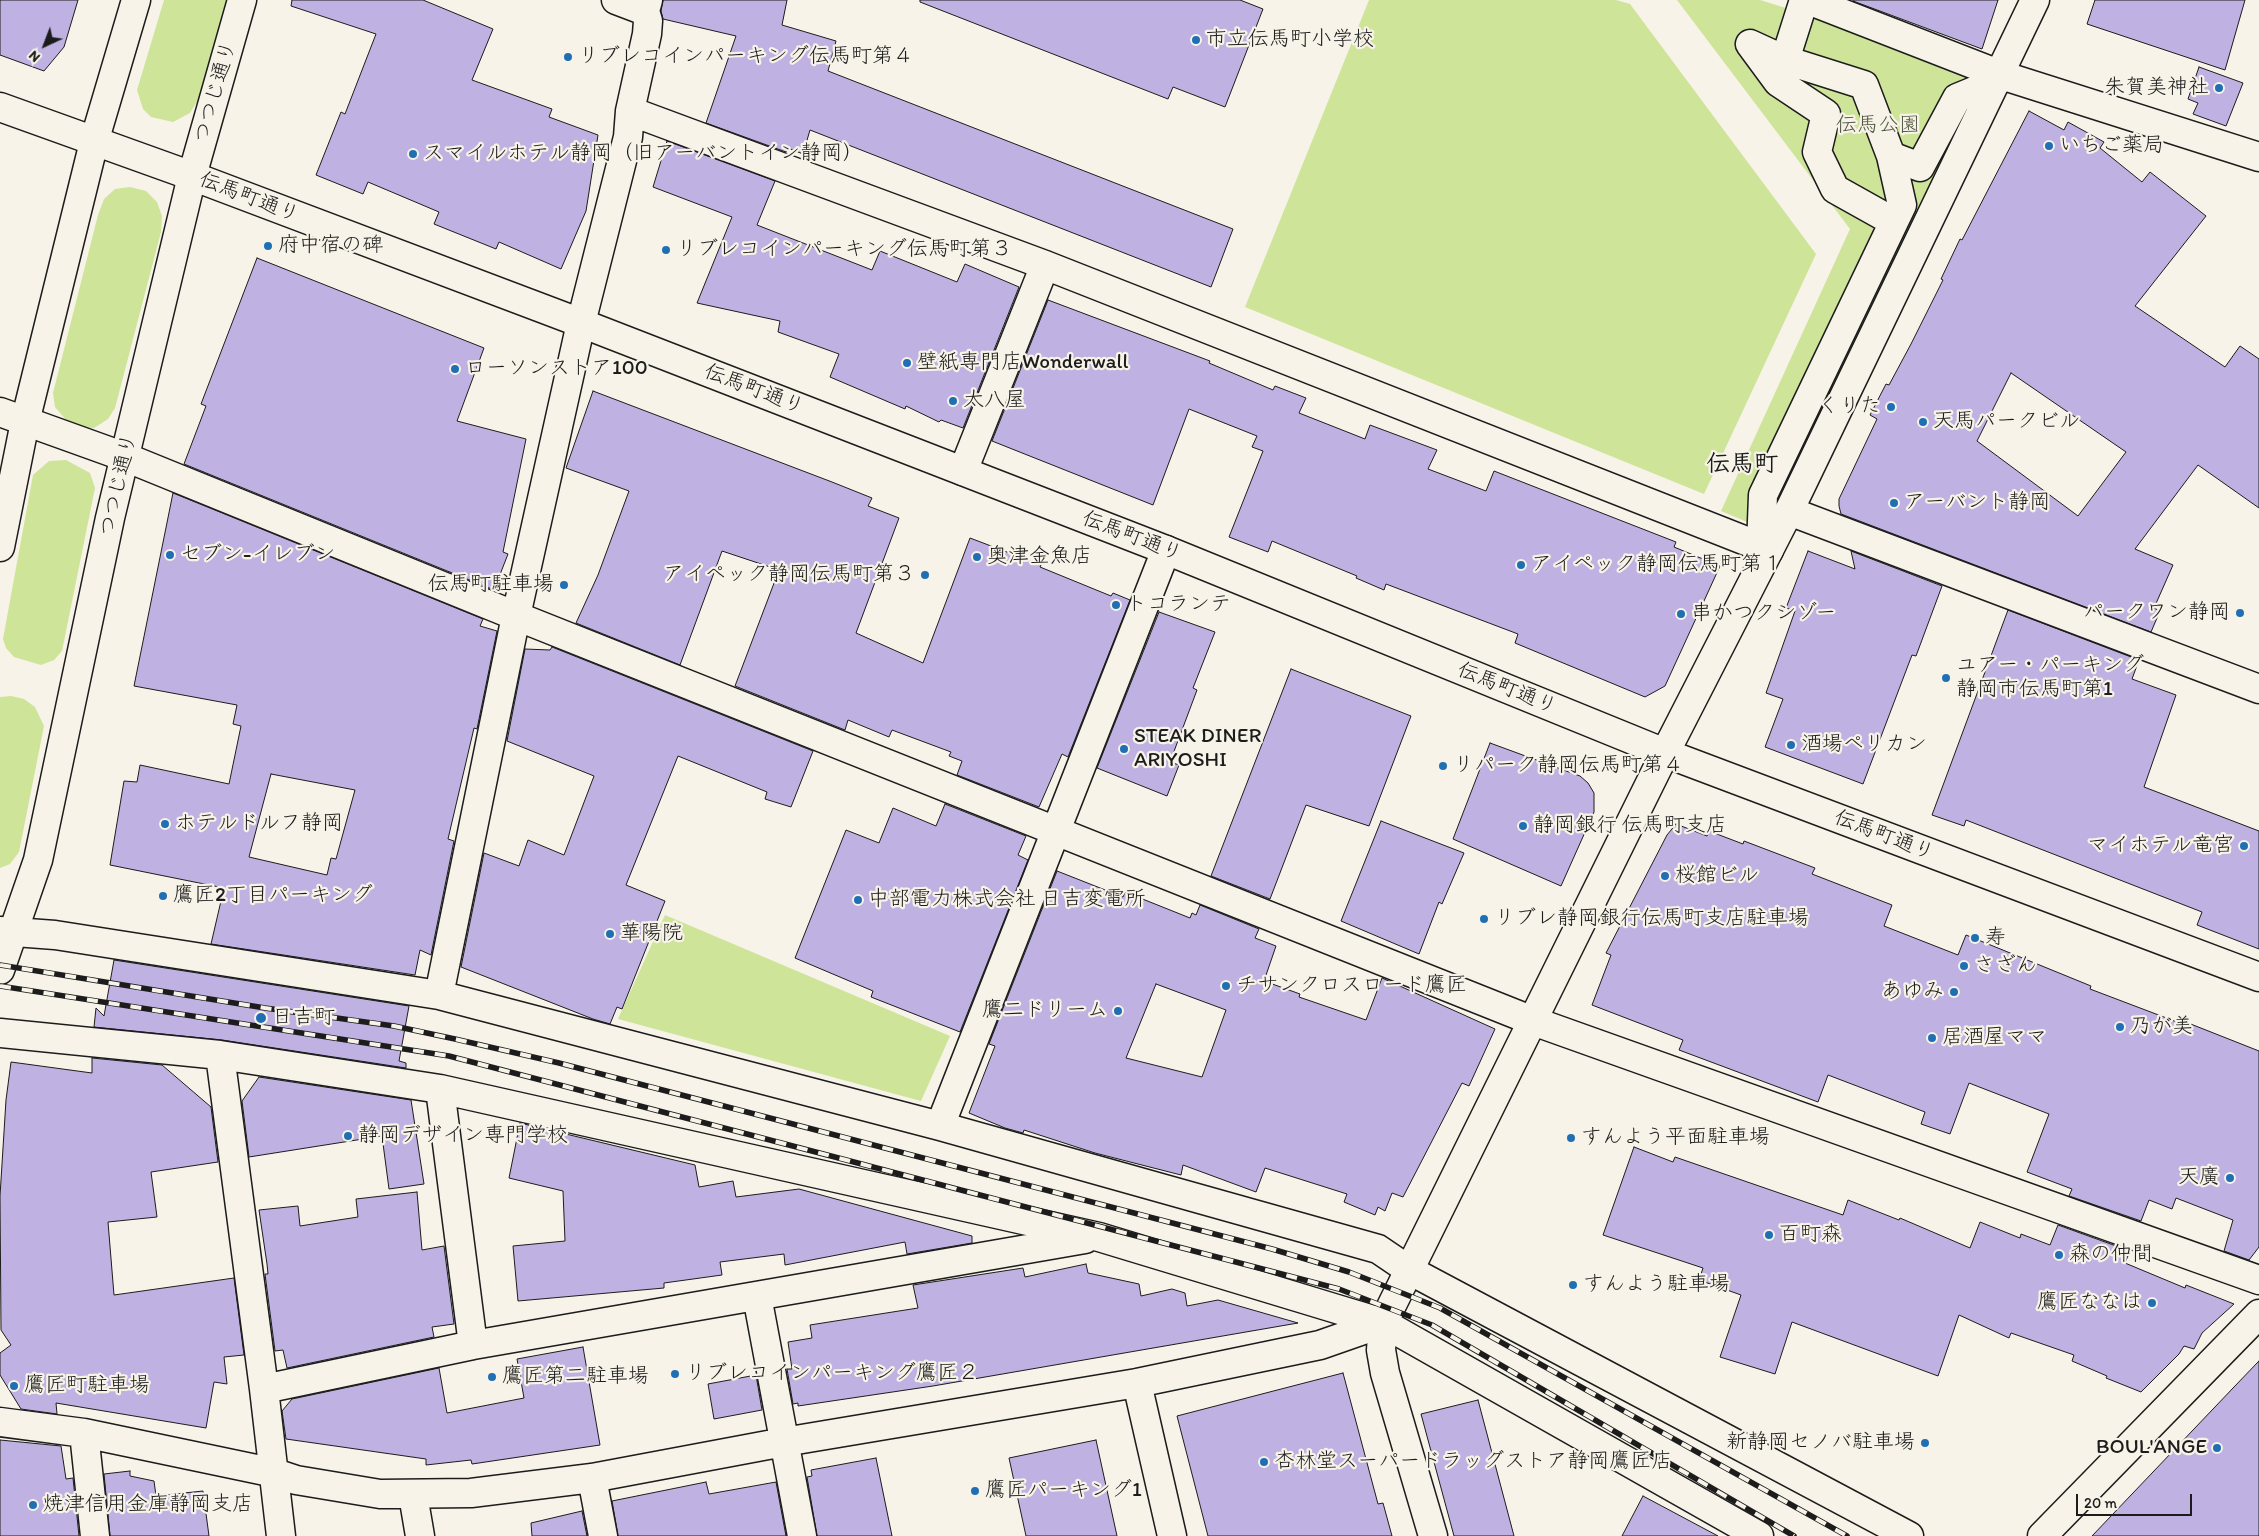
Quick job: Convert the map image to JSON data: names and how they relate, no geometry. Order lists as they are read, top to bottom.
{
  "streets": {
    "street": ["つつじ通り", "伝馬町通り"]
  },
  "crossings": [
    ["つつじ通り", "伝馬町通り"]
  ],
  "districts": ["伝馬町"],
  "parks": ["伝馬公園"],
  "places": [
    "市立伝馬町小学校",
    "リブレコインパーキング伝馬町第４",
    "朱賀美神社",
    "いちご薬局",
    "スマイルホテル静岡（旧アーバントイン静岡）",
    "府中宿の碑",
    "リブレコインパーキング伝馬町第３",
    "壁紙専門店Wonderwall",
    "ローソンストア100",
    "太八屋",
    "くりた",
    "天馬パークビル",
    "アーバント静岡",
    "セブン-イレブン",
    "奥津金魚店",
    "アイペック静岡伝馬町第１",
    "アイペック静岡伝馬町第３",
    "伝馬町駐車場",
    "トコランテ",
    "パークワン静岡",
    "串かつクシゾー",
    "ユアー・パーキング 静岡市伝馬町第1",
    "酒場ペリカン",
    "STEAK DINER ARIYOSHI",
    "リパーク静岡伝馬町第４",
    "ホテルドルフ静岡",
    "静岡銀行 伝馬町支店",
    "マイホテル竜宮",
    "桜館ビル",
    "鷹匠2丁目パーキング",
    "中部電力株式会社 日吉変電所",
    "リブレ静岡銀行伝馬町支店駐車場",
    "華陽院",
    "寿",
    "さざん",
    "チサンクロスロード鷹匠",
    "あゆみ",
    "鷹二ドリーム",
    "日吉町",
    "乃が美",
    "居酒屋ママ",
    "静岡デザイン専門学校",
    "すんよう平面駐車場",
    "天廣",
    "百町森",
    "森の仲間",
    "すんよう駐車場",
    "鷹匠ななは",
    "リブレコインパーキング鷹匠２",
    "鷹匠第二駐車場",
    "鷹匠町駐車場",
    "新静岡セノバ駐車場",
    "BOUL'ANGE",
    "杏林堂スーパードラッグストア静岡鷹匠店",
    "鷹匠パーキング1",
    "焼津信用金庫静岡支店"
  ],
  "scale_bar": "20 m",
  "north": "bottom left"
}
